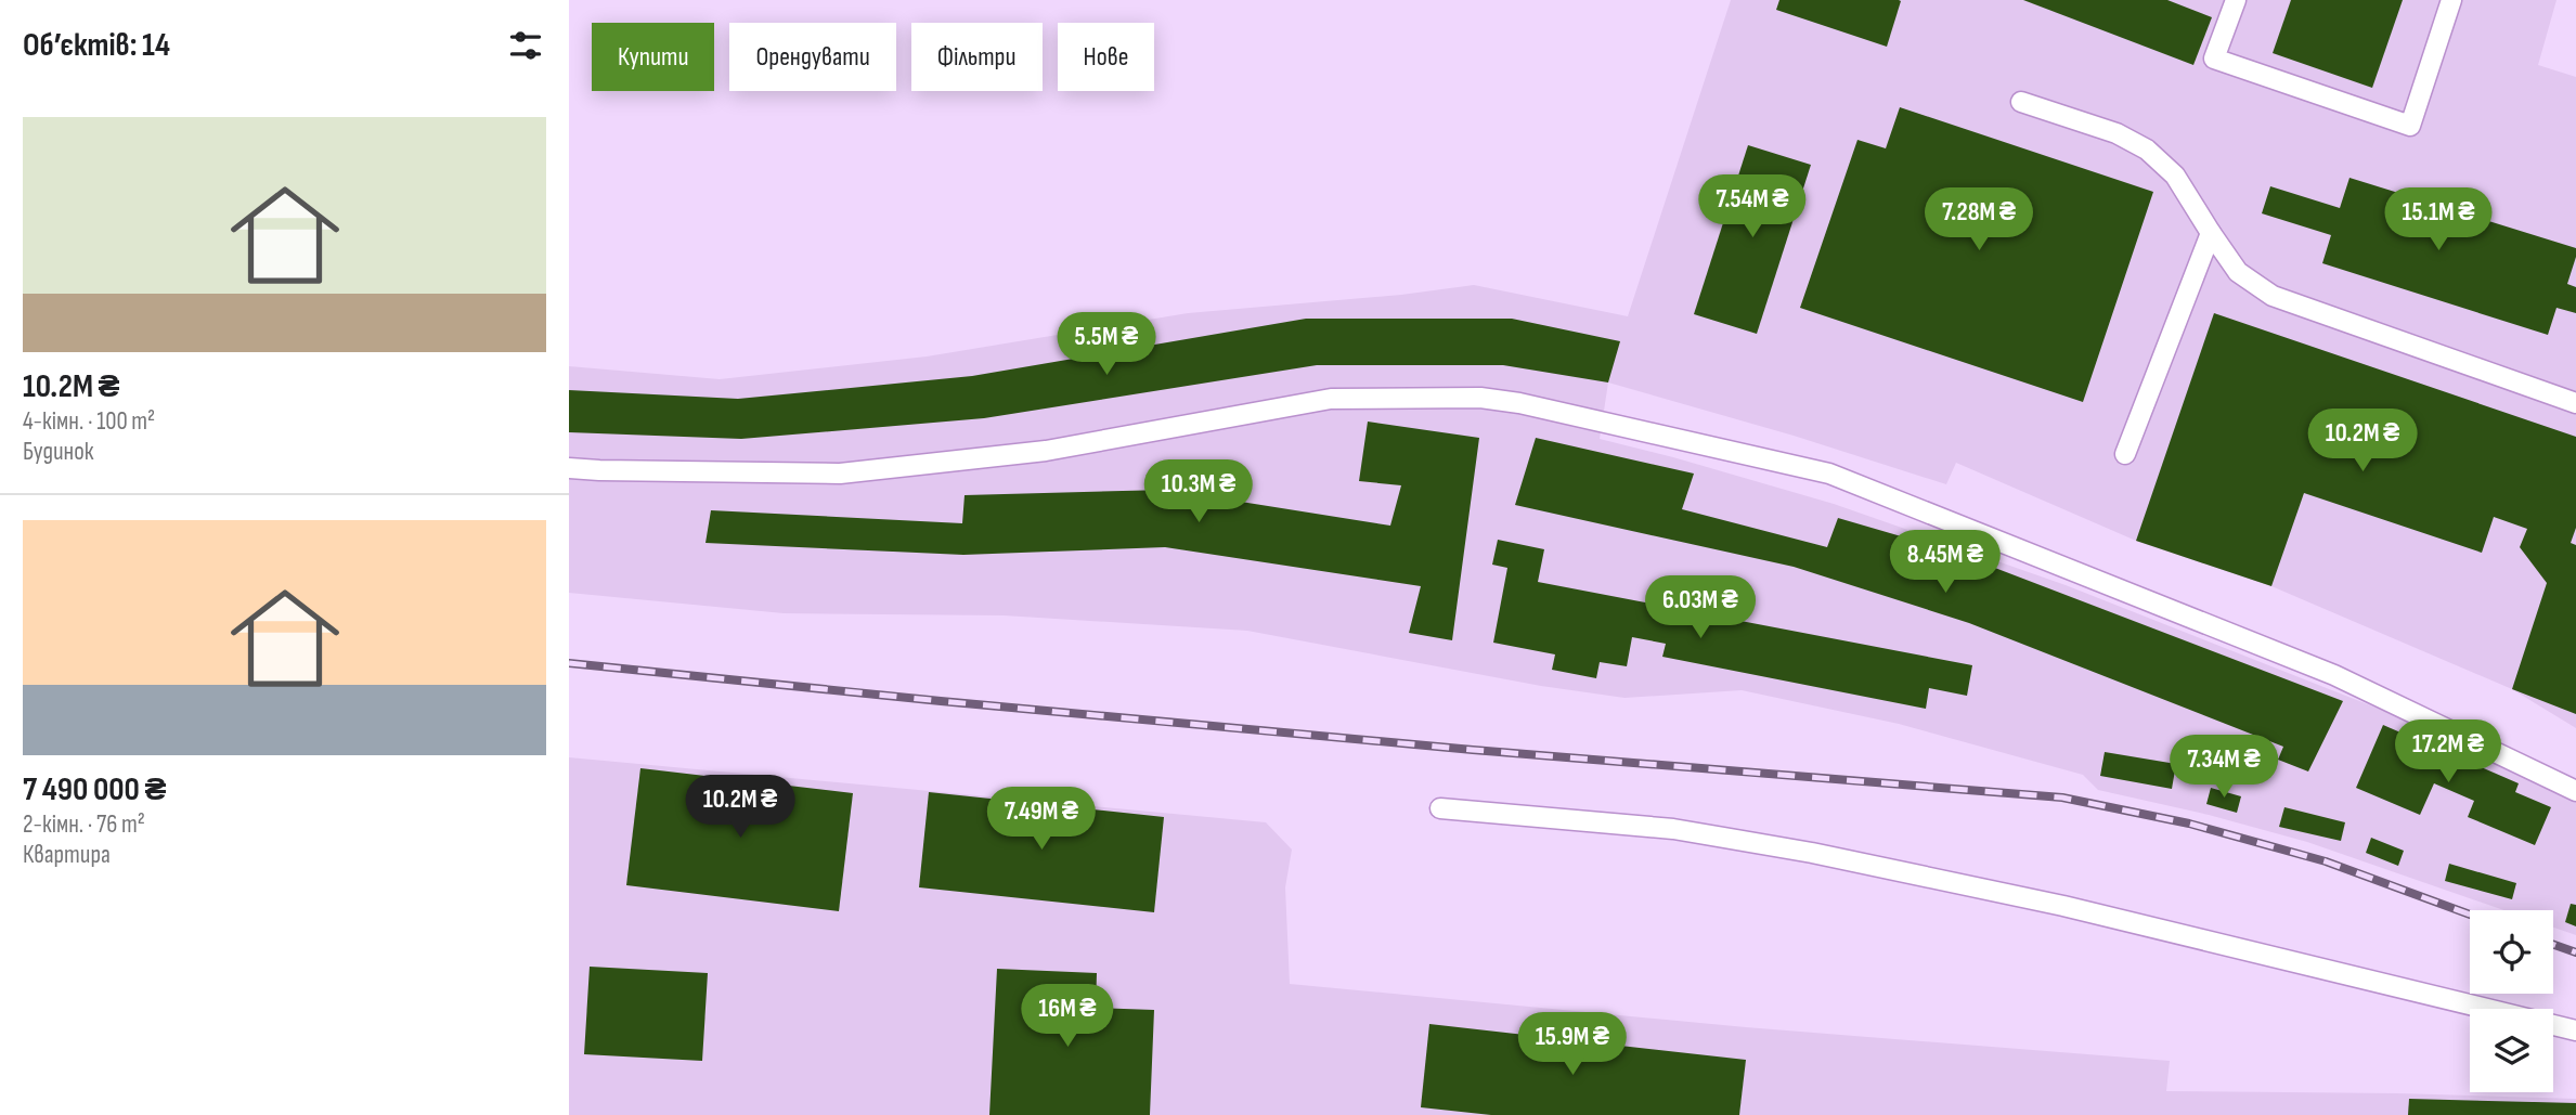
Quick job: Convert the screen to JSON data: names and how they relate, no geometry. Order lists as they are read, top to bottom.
{
  "page": {
    "heading": "Об’єктів: 14",
    "chip": [
      "Купити",
      "Орендувати",
      "Фільтри",
      "Нове"
    ],
    "list": [
      {
        "name": "10.2M ₴",
        "note": "4-кімн. · 100 m² · Будинок"
      },
      {
        "name": "7 490 000 ₴",
        "note": "2-кімн. · 76 m² · Квартира"
      }
    ],
    "price": [
      "7.54M ₴",
      "7.28M ₴",
      "15.1M ₴",
      "5.5M ₴",
      "10.2M ₴",
      "10.3M ₴",
      "8.45M ₴",
      "6.03M ₴",
      "17.2M ₴",
      "7.34M ₴",
      "10.2M ₴",
      "7.49M ₴",
      "16M ₴",
      "15.9M ₴"
    ]
  }
}
